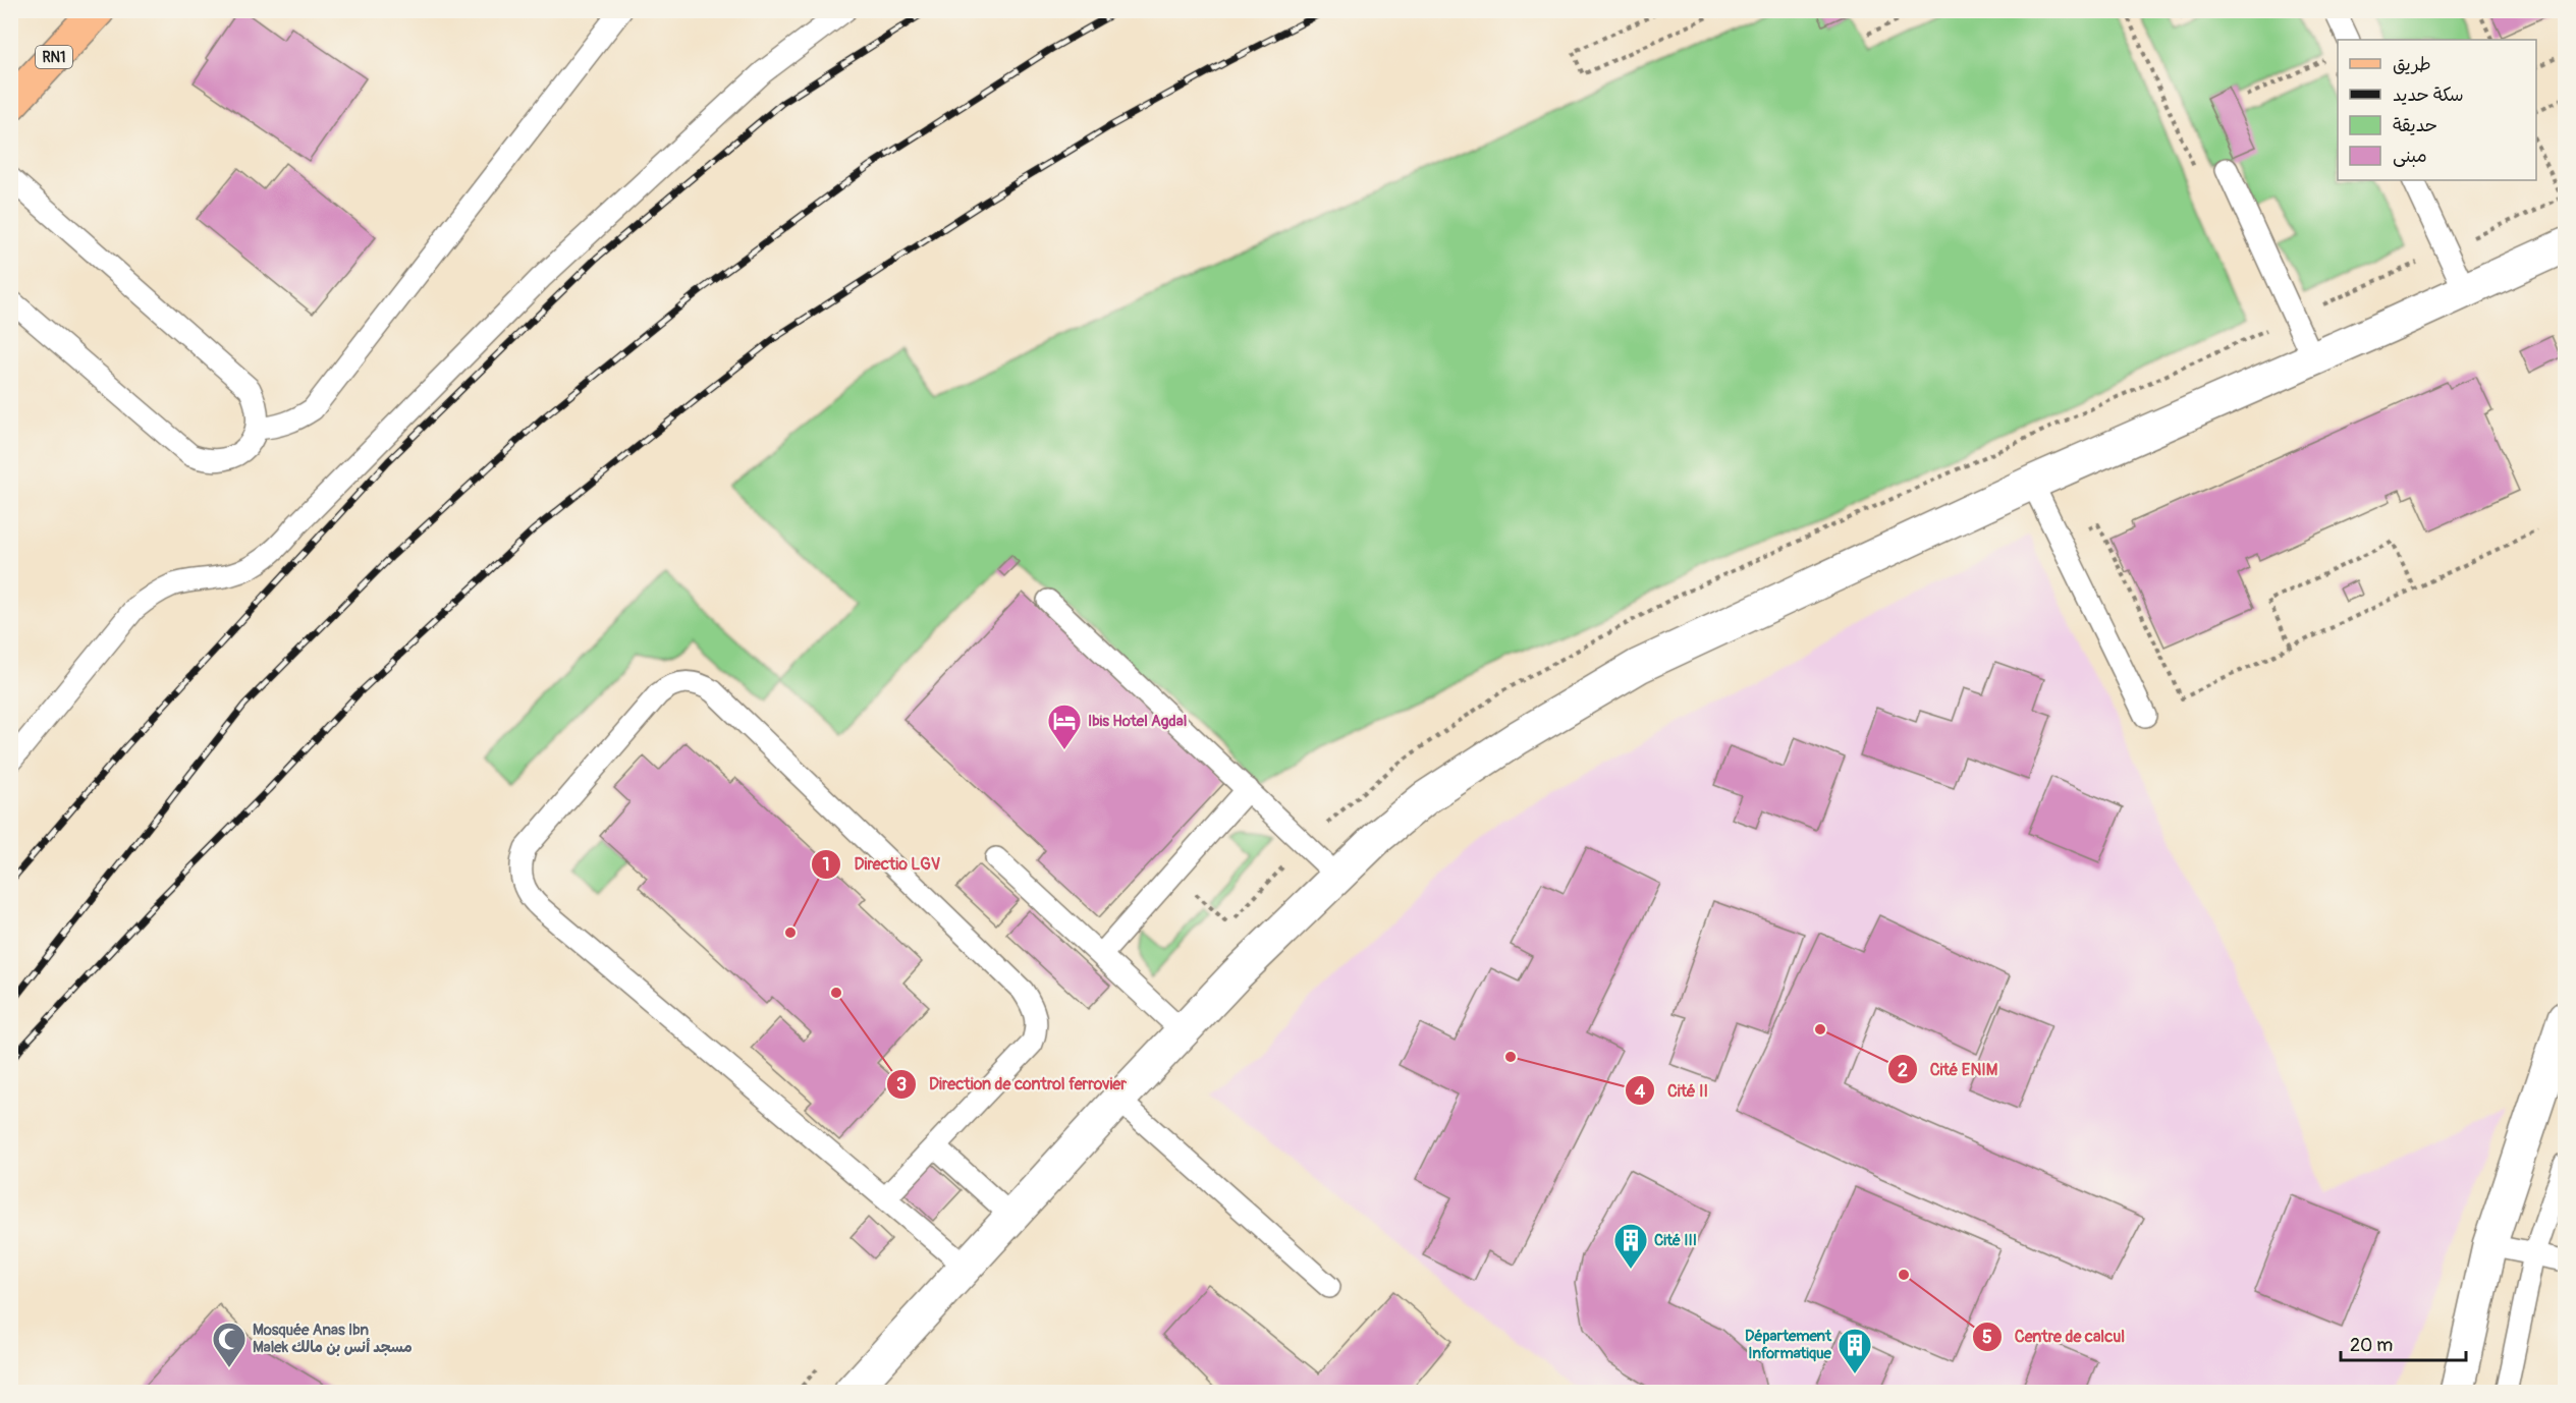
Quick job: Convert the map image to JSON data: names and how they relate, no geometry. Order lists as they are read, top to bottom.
{
  "streets": {
    "main road": ["RN1"]
  },
  "places": {
    "hotel": ["Ibis Hotel Agdal"],
    "other": [
      "Directio LGV",
      "Direction de control ferrovier",
      "Cité ENIM",
      "Cité II",
      "Centre de calcul"
    ],
    "building": ["Cité III", "Département Informatique"],
    "mosque": ["Mosquée Anas Ibn Malek مسجد أنس بن مالك"]
  },
  "legend": [
    "طريق",
    "سكة حديد",
    "حديقة",
    "مبنى"
  ],
  "scale_bar": "20 m"
}
